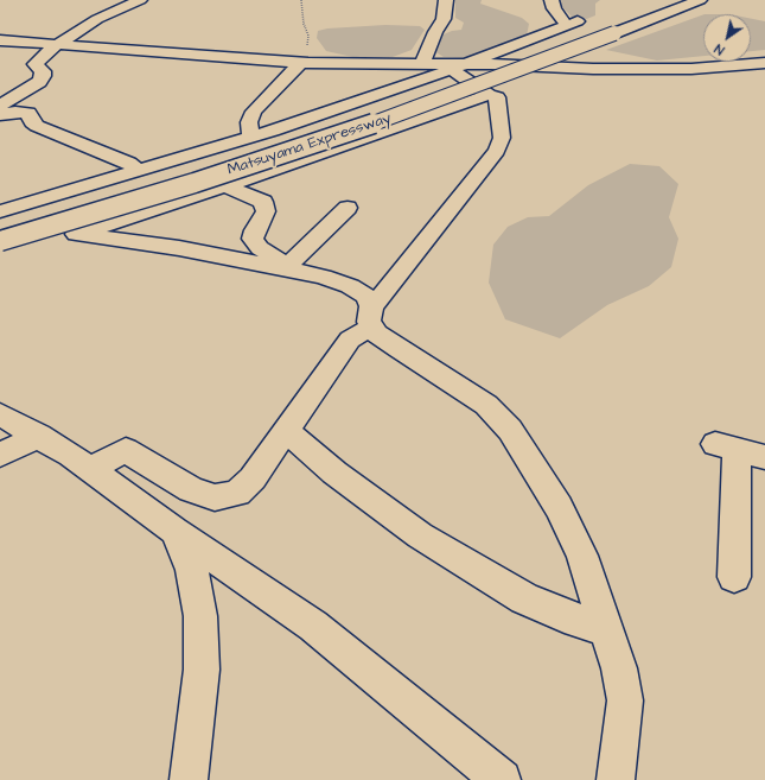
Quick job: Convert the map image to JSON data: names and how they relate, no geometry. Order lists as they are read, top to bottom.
{
  "streets": {
    "main road": ["Matsuyama Expressway"]
  },
  "north": "bottom left"
}
